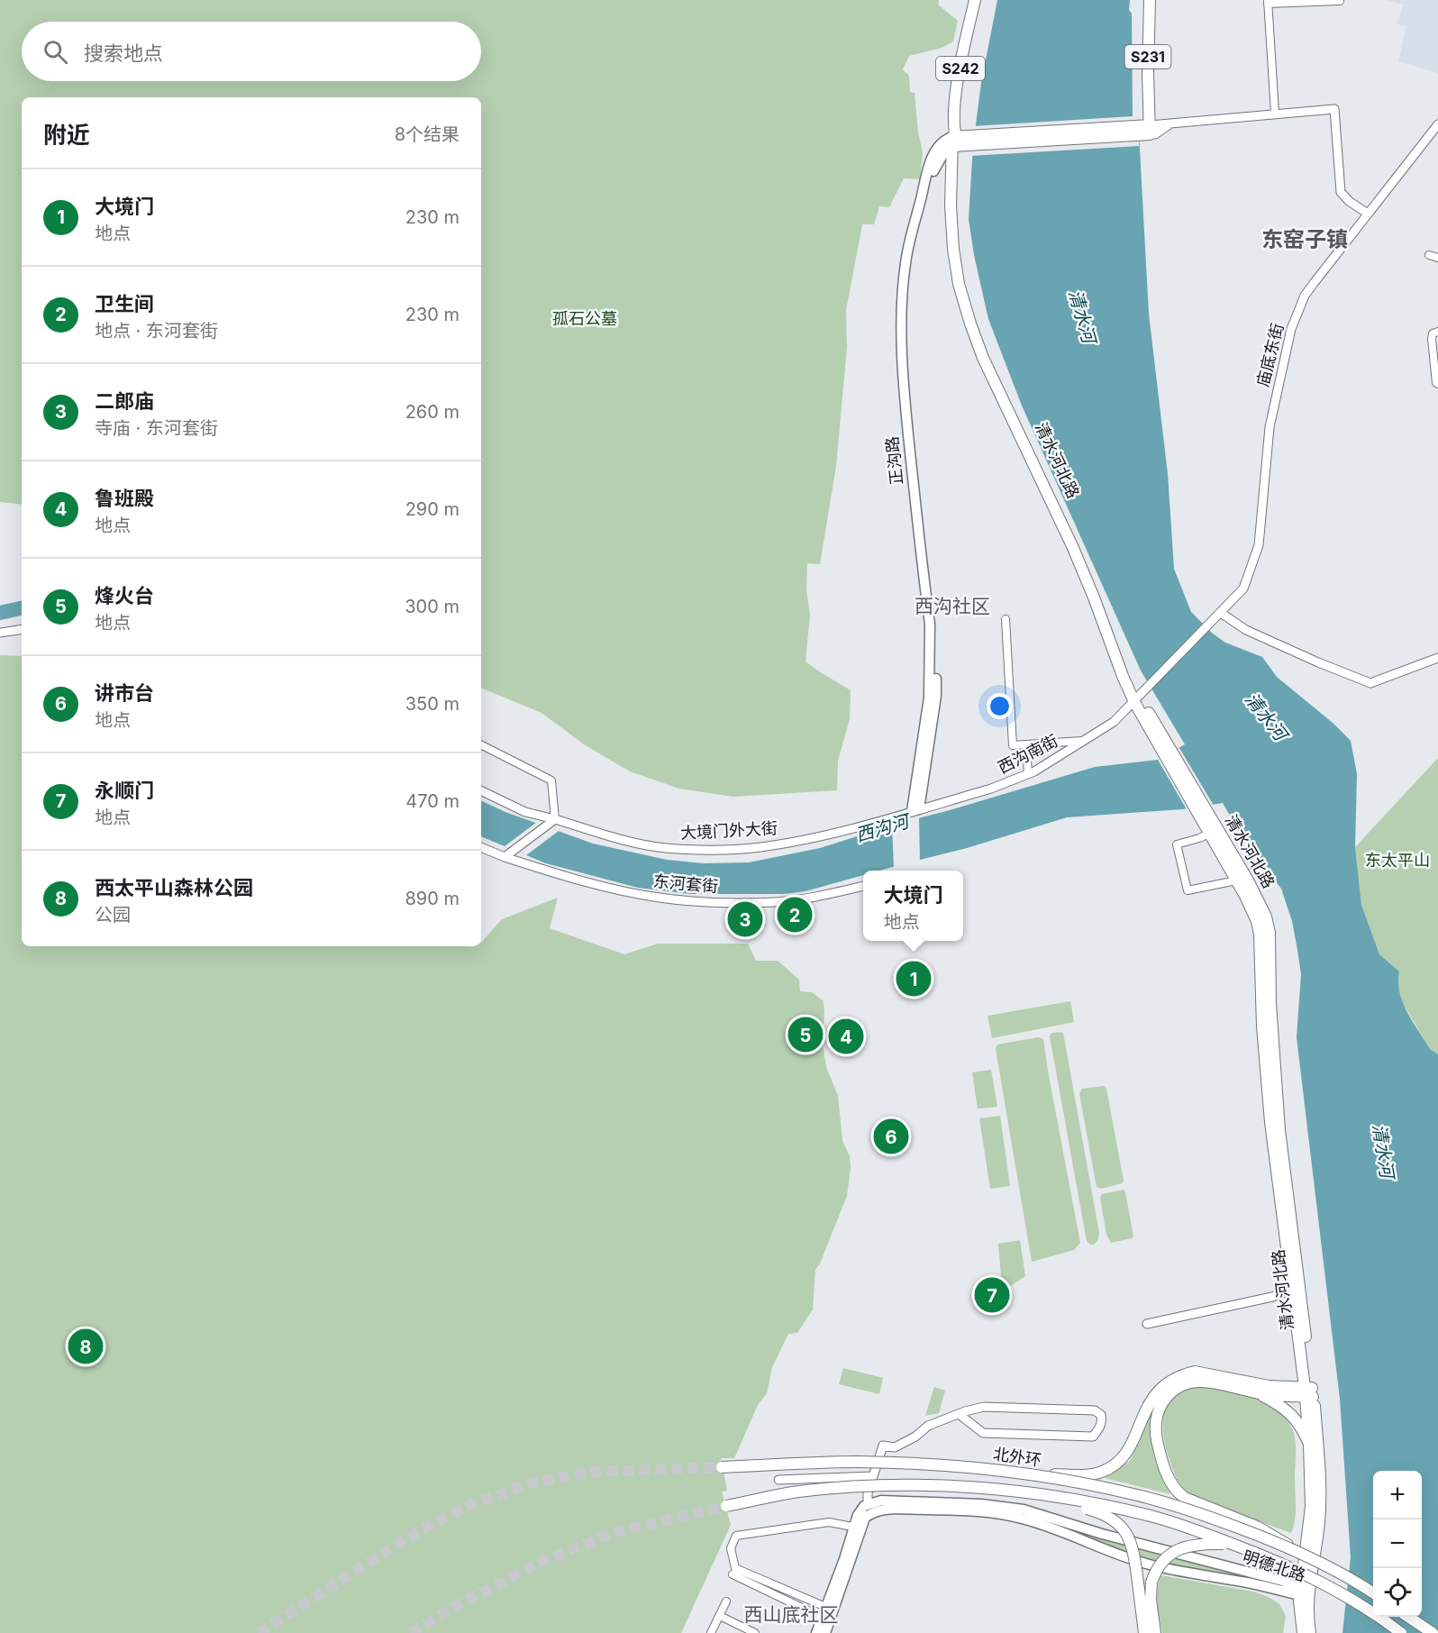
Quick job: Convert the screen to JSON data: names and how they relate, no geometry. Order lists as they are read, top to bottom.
{
  "streets": {
    "main road": [
      "S231",
      "S242",
      "正沟路",
      "清水河北路",
      "北外环",
      "明德北路"
    ],
    "street": [
      "庙底东街",
      "西沟南街",
      "大境门外大街",
      "东河套街"
    ]
  },
  "crossings": [
    ["S242", "正沟路"],
    ["S242", "清水河北路"],
    ["庙底东街", "西沟南街"],
    ["正沟路", "清水河北路"],
    ["正沟路", "西沟南街"],
    ["正沟路", "大境门外大街"],
    ["清水河北路", "西沟南街"],
    ["清水河北路", "明德北路"],
    ["西沟南街", "大境门外大街"]
  ],
  "districts": ["东窑子镇", "西沟社区", "西山底社区"],
  "water": ["清水河", "西沟河"],
  "parks": ["孤石公墓", "东太平山"],
  "page": {
    "search": "搜索地点",
    "heading": ["附近", "8个结果"],
    "list": [
      {
        "mark": "1",
        "name": "大境门",
        "note": "地点",
        "value": "230 m"
      },
      {
        "mark": "2",
        "name": "卫生间",
        "note": "地点 · 东河套街",
        "value": "230 m"
      },
      {
        "mark": "3",
        "name": "二郎庙",
        "note": "寺庙 · 东河套街",
        "value": "260 m"
      },
      {
        "mark": "4",
        "name": "鲁班殿",
        "note": "地点",
        "value": "290 m"
      },
      {
        "mark": "5",
        "name": "烽火台",
        "note": "地点",
        "value": "300 m"
      },
      {
        "mark": "6",
        "name": "讲市台",
        "note": "地点",
        "value": "350 m"
      },
      {
        "mark": "7",
        "name": "永顺门",
        "note": "地点",
        "value": "470 m"
      },
      {
        "mark": "8",
        "name": "西太平山森林公园",
        "note": "公园",
        "value": "890 m"
      }
    ],
    "popup": ["大境门", "地点"],
    "pins": [
      "2",
      "3",
      "1",
      "5",
      "4",
      "6",
      "7",
      "8"
    ],
    "map_buttons": ["+", "−"]
  }
}
